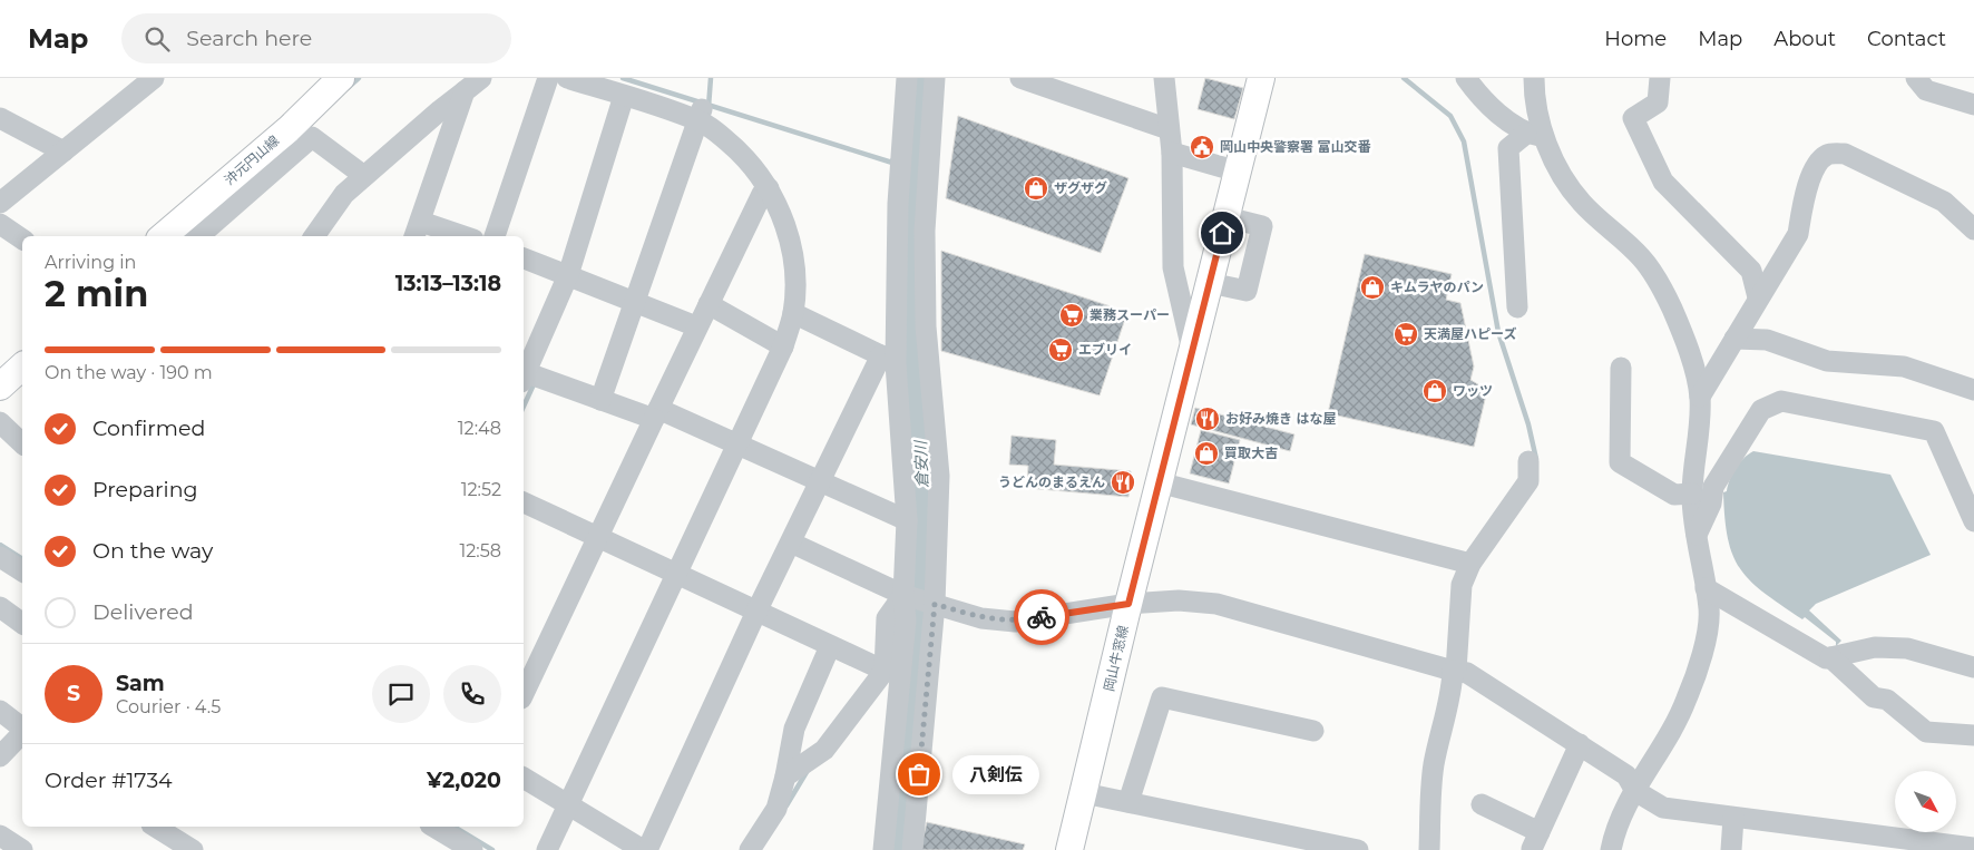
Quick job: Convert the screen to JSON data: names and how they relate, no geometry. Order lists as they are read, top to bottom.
{
  "streets": {
    "main road": ["沖元円山線", "岡山牛窓線"]
  },
  "water": ["倉安川"],
  "places": {
    "public building": ["岡山中央警察署 富山交番"],
    "shop": [
      "ザグザグ",
      "キムラヤのパン",
      "ワッツ",
      "買取大吉"
    ],
    "supermarket": ["業務スーパー", "天満屋ハピーズ", "エブリイ"],
    "restaurant": ["お好み焼き はな屋", "うどんのまるえん"],
    "other": ["八剣伝"]
  },
  "north": "bottom right",
  "page": {
    "header": "Map",
    "search": "Search here",
    "nav": [
      "Home",
      "Map",
      "About",
      "Contact"
    ],
    "heading": ["2 min", "Arriving in", "13:13–13:18"],
    "panel": [
      "Sam",
      "Courier · 4.5",
      "Order #1734",
      "¥2,020"
    ],
    "bar": "On the way · 190 m",
    "list": [
      ["Confirmed", "12:48"],
      ["Preparing", "12:52"],
      ["On the way", "12:58"],
      "Delivered"
    ],
    "round": "S",
    "bubble": "八剣伝"
  }
}
